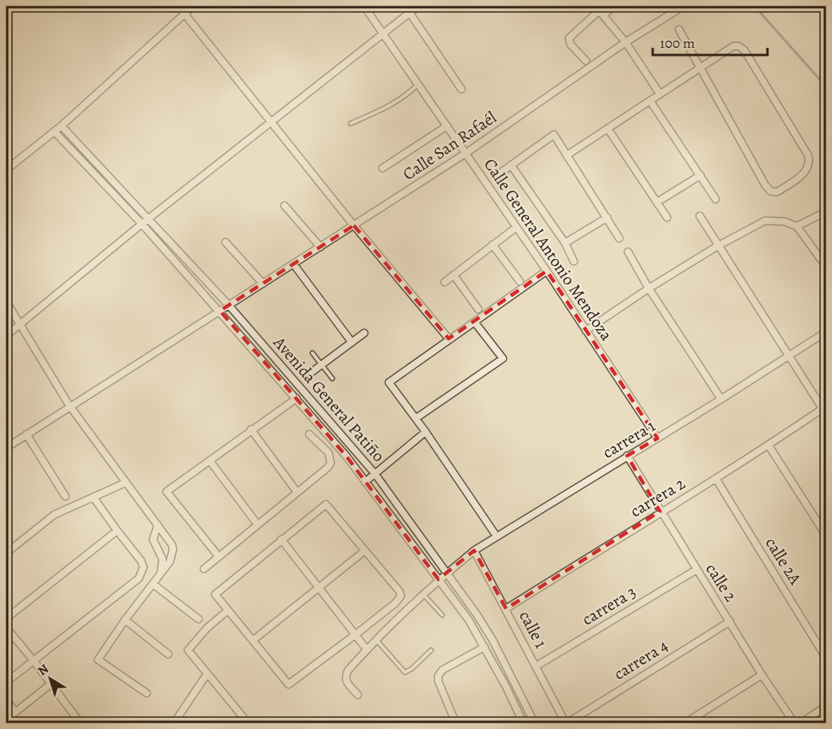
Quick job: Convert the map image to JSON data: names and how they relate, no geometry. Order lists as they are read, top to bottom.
{
  "streets": {
    "street": [
      "Calle San Rafaél",
      "Calle General Antonio Mendoza",
      "Avenida General Patiño",
      "carrera 1",
      "carrera 2",
      "calle 2A",
      "calle 2",
      "carrera 3",
      "calle 1",
      "carrera 4"
    ]
  },
  "crossings": [
    ["Calle San Rafaél", "Calle General Antonio Mendoza"],
    ["Calle San Rafaél", "Avenida General Patiño"],
    ["Calle General Antonio Mendoza", "carrera 1"],
    ["Avenida General Patiño", "carrera 1"],
    ["carrera 1", "calle 2"],
    ["carrera 1", "calle 1"],
    ["carrera 2", "calle 2A"],
    ["carrera 2", "calle 2"],
    ["carrera 2", "calle 1"],
    ["calle 2", "carrera 3"],
    ["calle 2", "carrera 4"],
    ["carrera 3", "calle 1"],
    ["calle 1", "carrera 4"]
  ],
  "scale_bar": "100 m",
  "north": "top left"
}
